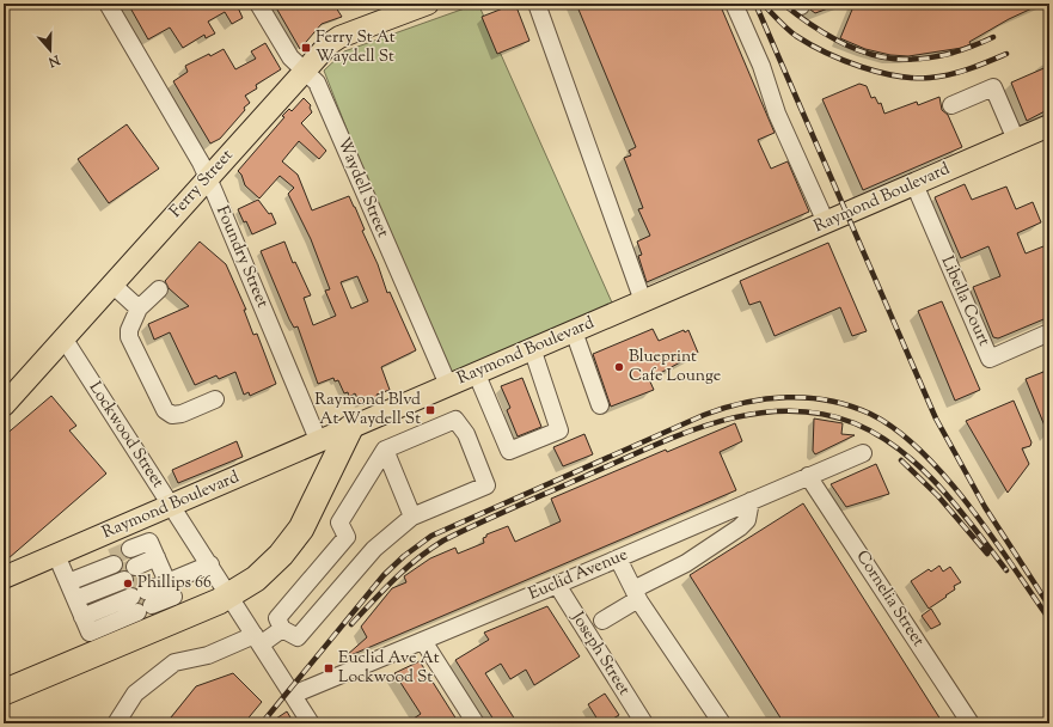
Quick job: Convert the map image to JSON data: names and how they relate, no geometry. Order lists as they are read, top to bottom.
{
  "streets": {
    "main road": ["Ferry Street", "Raymond Boulevard"],
    "street": [
      "Waydell Street",
      "Foundry Street",
      "Libella Court",
      "Lockwood Street",
      "Euclid Avenue",
      "Cornelia Street",
      "Joseph Street"
    ]
  },
  "crossings": [
    ["Ferry Street", "Waydell Street"],
    ["Ferry Street", "Foundry Street"],
    ["Ferry Street", "Lockwood Street"],
    ["Waydell Street", "Raymond Boulevard"],
    ["Raymond Boulevard", "Foundry Street"],
    ["Raymond Boulevard", "Libella Court"],
    ["Raymond Boulevard", "Lockwood Street"],
    ["Lockwood Street", "Euclid Avenue"],
    ["Euclid Avenue", "Cornelia Street"],
    ["Euclid Avenue", "Joseph Street"]
  ],
  "places": {
    "transit": ["Ferry St At Waydell St", "Raymond Blvd At Waydell St", "Euclid Ave At Lockwood St"],
    "other": ["Blueprint Cafe Lounge", "Phillips 66"]
  },
  "north": "bottom"
}
